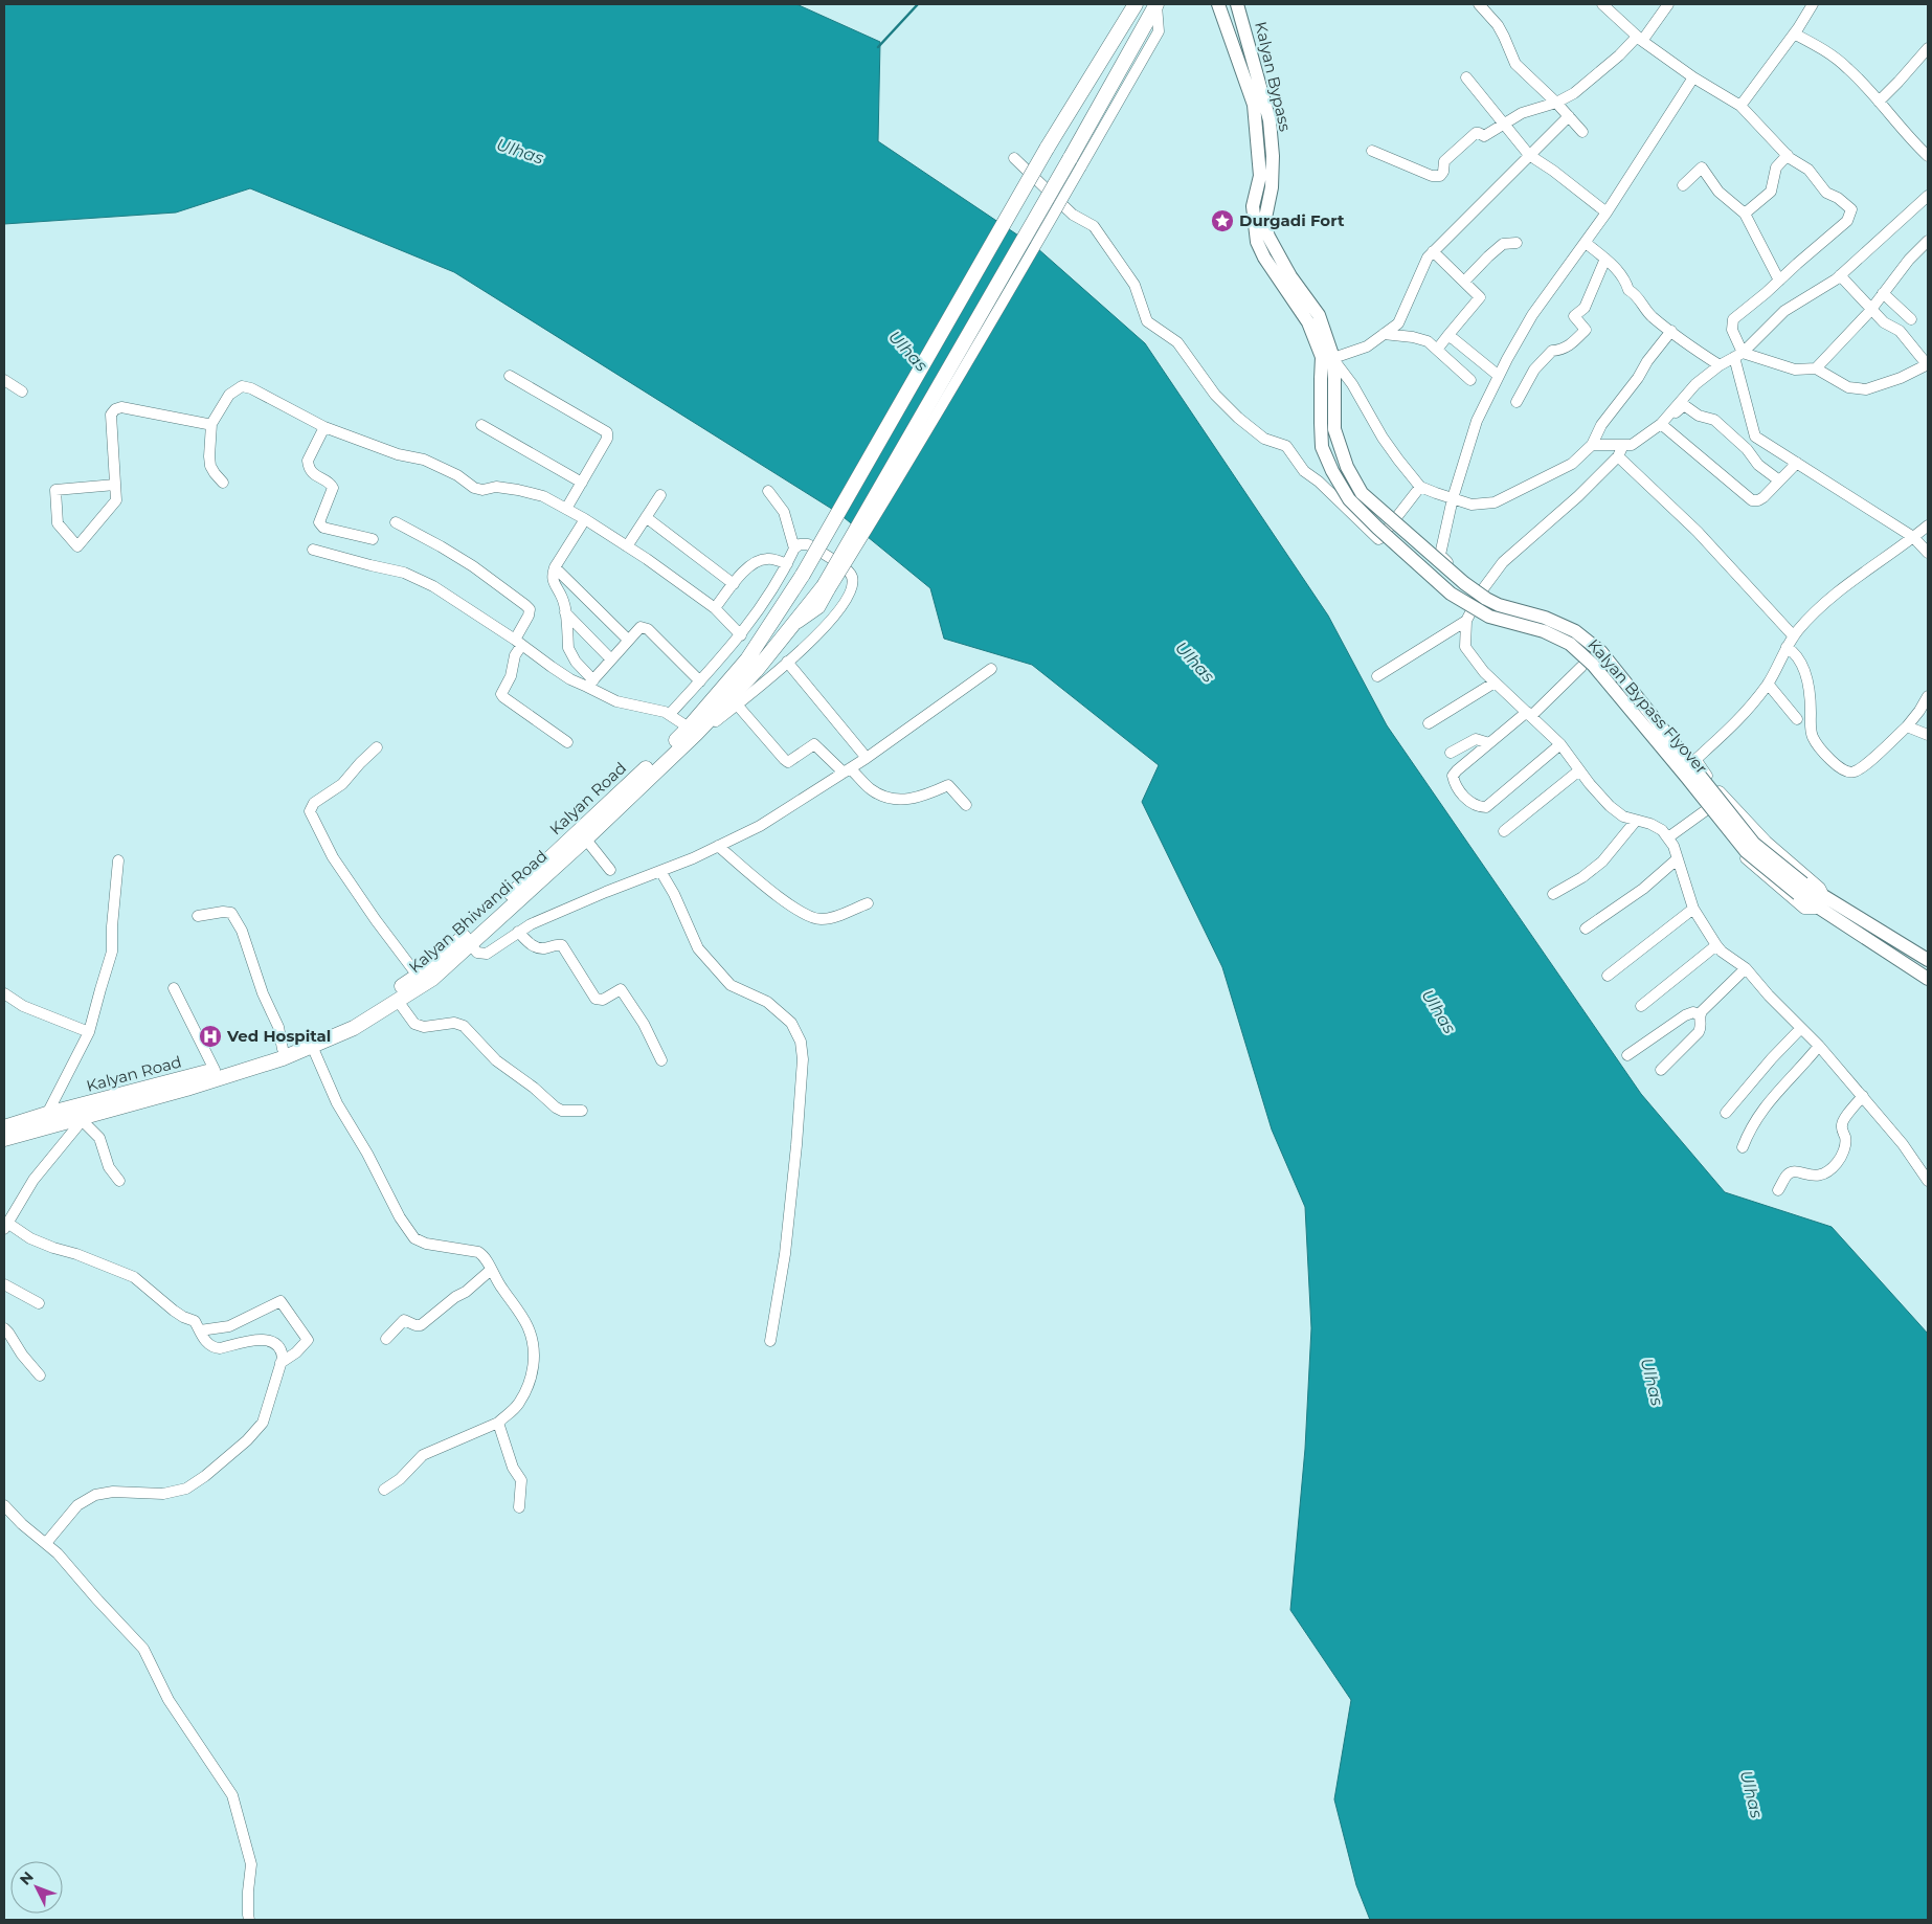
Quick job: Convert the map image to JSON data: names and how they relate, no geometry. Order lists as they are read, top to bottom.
{
  "streets": {
    "highway": ["Kalyan Road", "Kalyan Bhiwandi Road"],
    "main road": ["Kalyan Bypass", "Kalyan Bypass Flyover"]
  },
  "crossings": [
    ["Kalyan Bypass", "Kalyan Bypass Flyover"],
    ["Kalyan Road", "Kalyan Bhiwandi Road"]
  ],
  "water": ["Ulhas"],
  "places": {
    "place": ["Durgadi Fort"],
    "hospital": ["Ved Hospital"]
  },
  "north": "top left"
}
